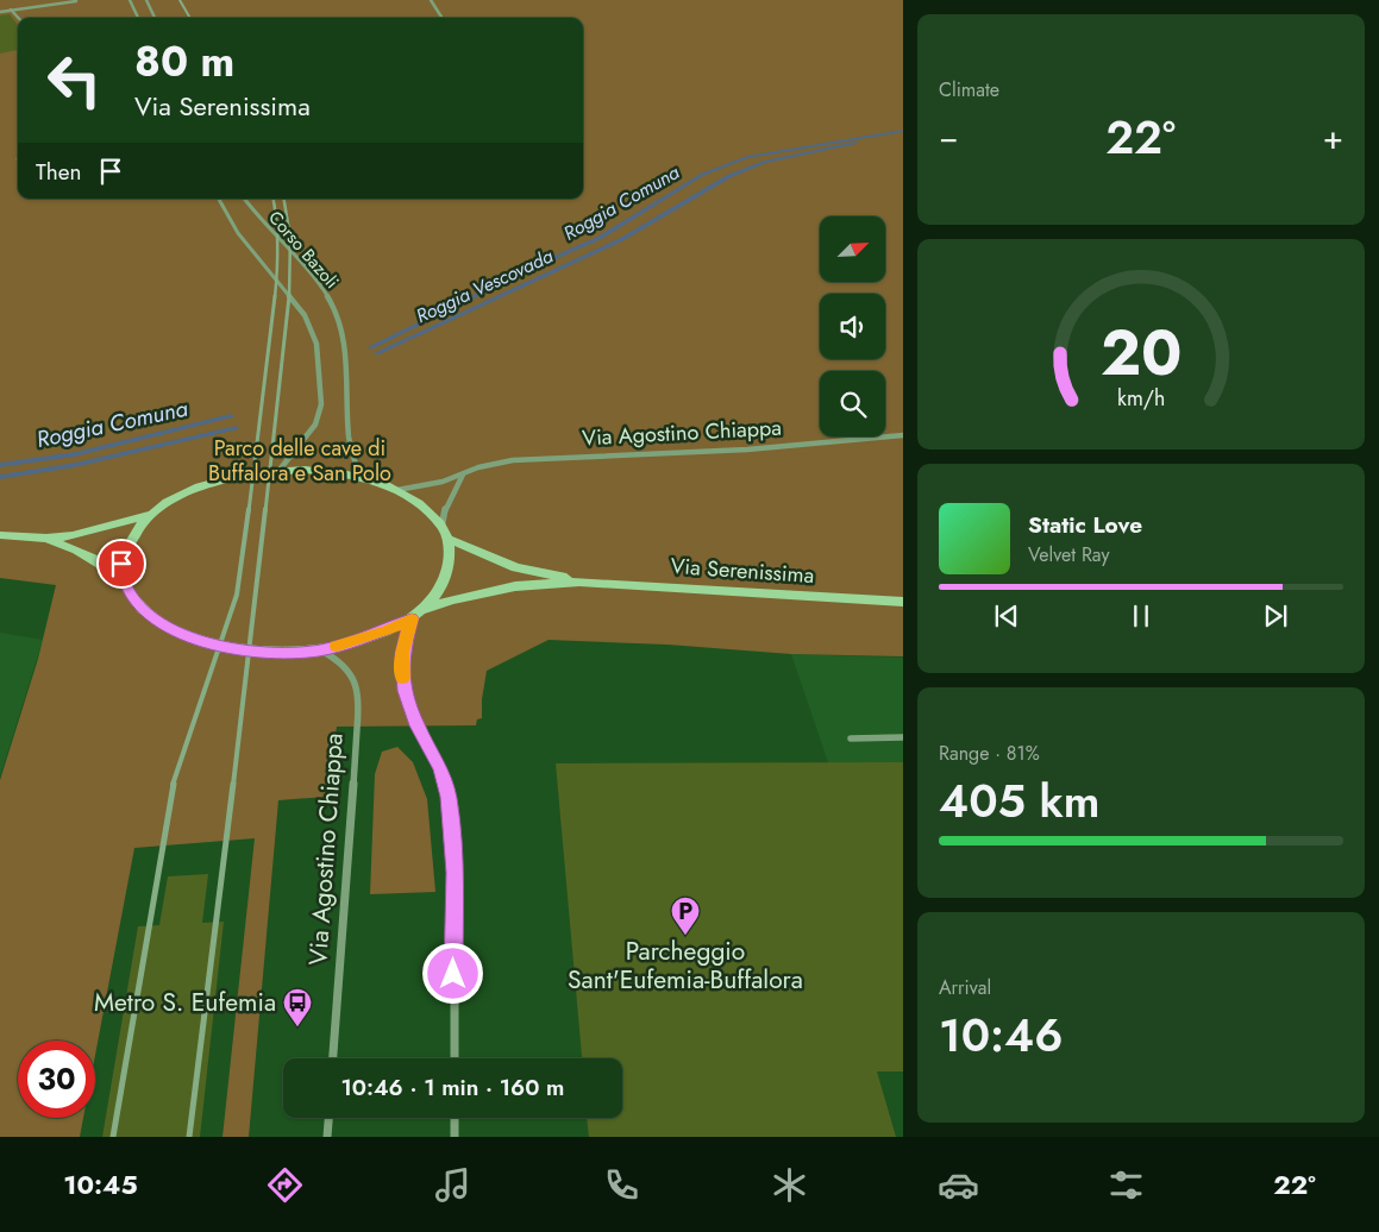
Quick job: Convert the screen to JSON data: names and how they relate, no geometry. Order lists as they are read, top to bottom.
{
  "streets": {
    "main road": ["Via Serenissima"],
    "street": ["Corso Bazoli", "Via Agostino Chiappa"]
  },
  "crossings": [
    ["Corso Bazoli", "Via Serenissima"],
    ["Via Agostino Chiappa", "Via Serenissima"]
  ],
  "water": ["Roggia Comuna", "Roggia Vescovada"],
  "parks": ["Parco delle cave di Buffalora e San Polo"],
  "places": {
    "parking": ["Parcheggio Sant'Eufemia-Buffalora"],
    "bus stop": ["Metro S. Eufemia"]
  },
  "north": "top right",
  "page": {
    "tile": [
      "Climate",
      ["Range · 81%", "405 km"],
      ["Arrival", "10:46"]
    ],
    "turn": ["80 m", "Via Serenissima"],
    "heat": ["−", "22°", "+"],
    "then": "Then",
    "song": ["Static Love", "Velvet Ray"],
    "limit": "30",
    "trip": "10:46 · 1 min · 160 m",
    "tabs": ["10:45", "22°"],
    "gauge": ["20", "km/h"]
  }
}
